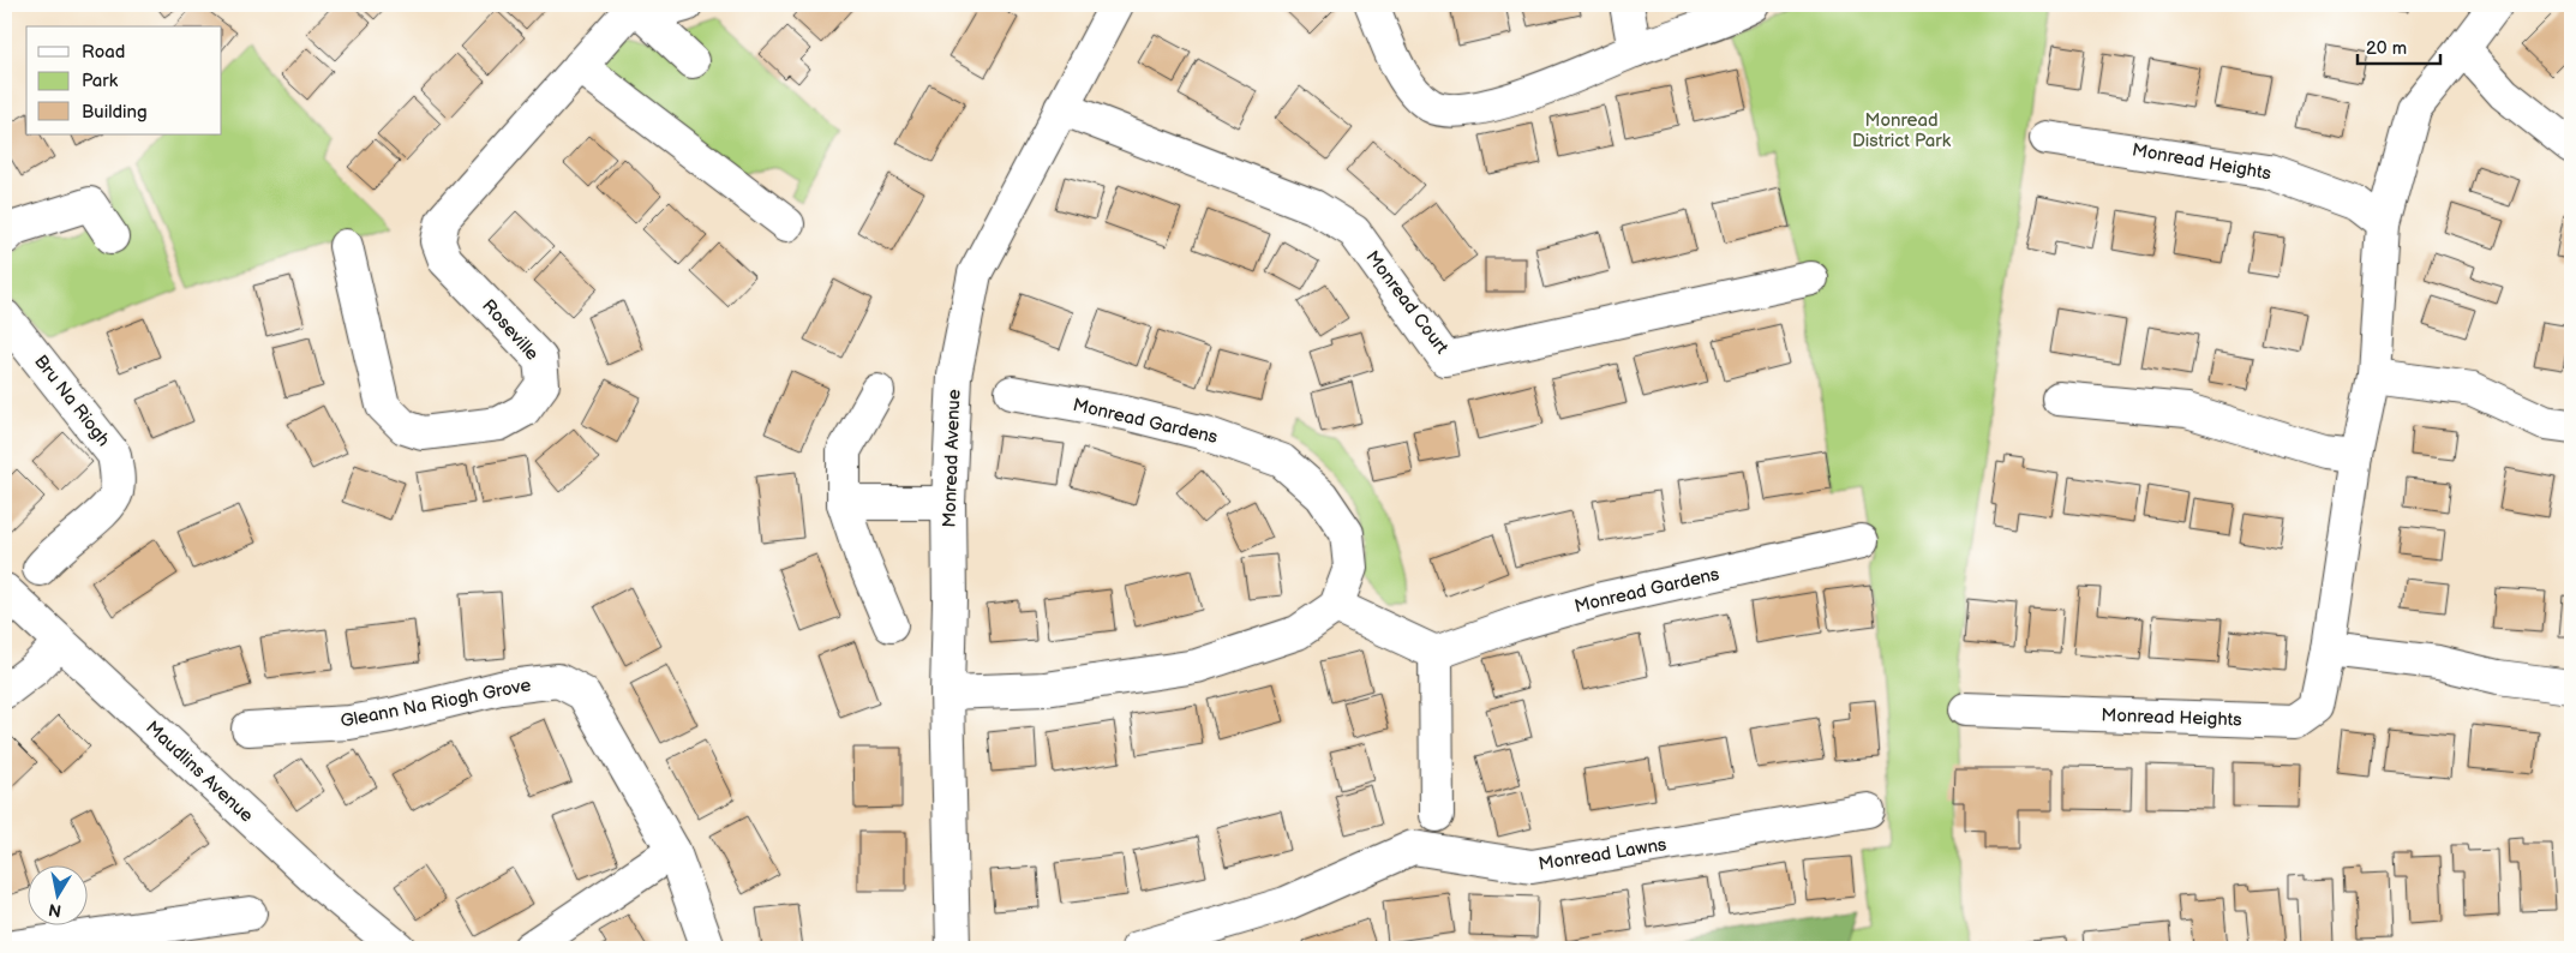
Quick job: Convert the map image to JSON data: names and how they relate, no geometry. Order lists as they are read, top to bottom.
{
  "streets": {
    "street": [
      "Monread Heights",
      "Monread Court",
      "Roseville",
      "Bru Na Riogh",
      "Monread Gardens",
      "Monread Avenue",
      "Gleann Na Riogh Grove",
      "Maudlins Avenue",
      "Monread Lawns"
    ]
  },
  "crossings": [
    ["Monread Court", "Monread Avenue"]
  ],
  "parks": ["Monread District Park"],
  "legend": ["Road", "Park", "Building"],
  "scale_bar": "20 m",
  "north": "bottom"
}
